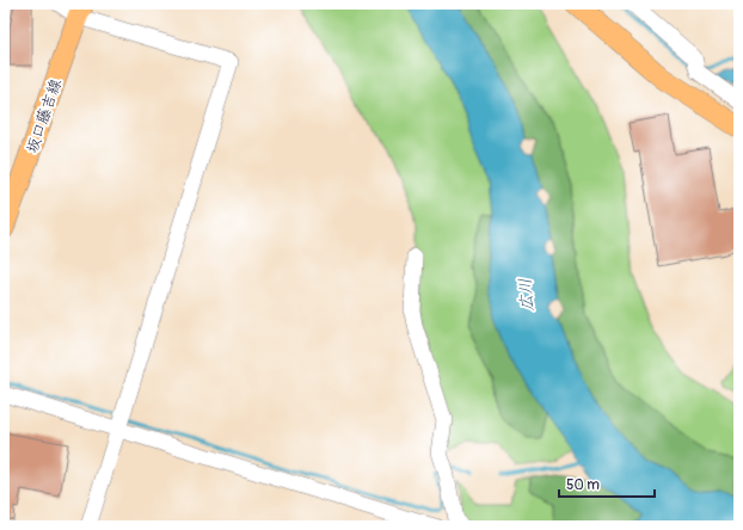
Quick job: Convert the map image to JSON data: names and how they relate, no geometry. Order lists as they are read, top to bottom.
{
  "streets": {
    "main road": ["坂口藤吉線"]
  },
  "water": ["広川"],
  "scale_bar": "50 m"
}
